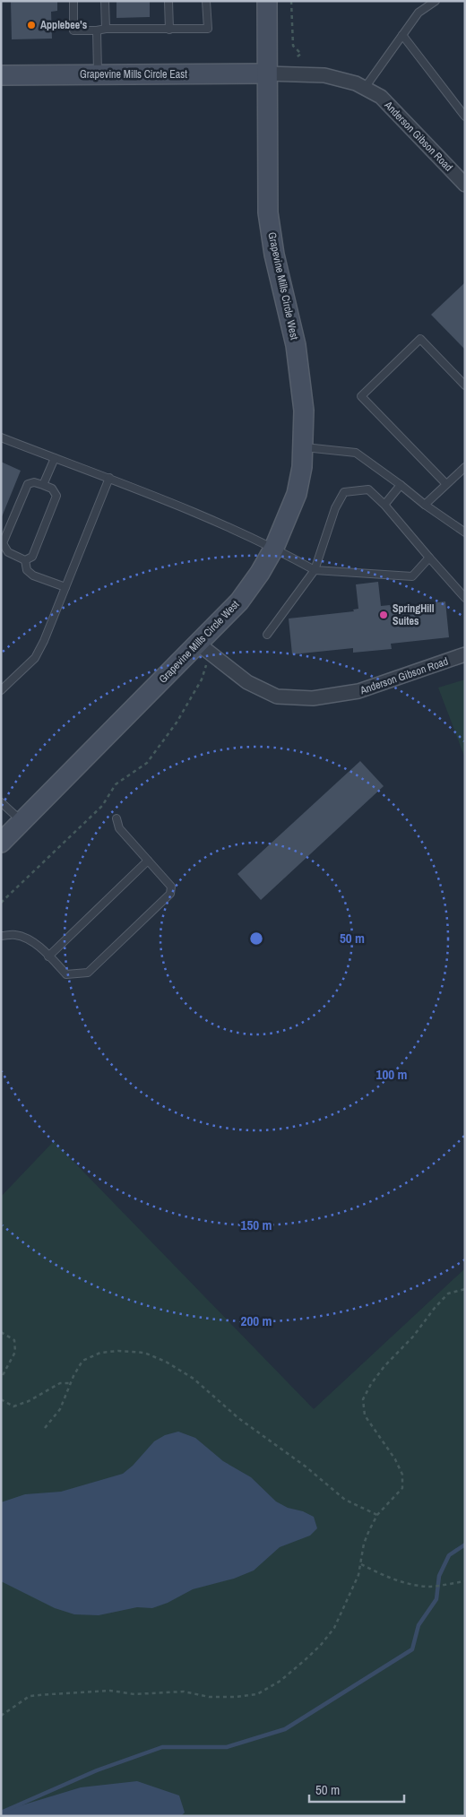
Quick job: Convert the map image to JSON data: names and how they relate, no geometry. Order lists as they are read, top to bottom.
{
  "streets": {
    "street": ["Grapevine Mills Circle East", "Anderson Gibson Road", "Grapevine Mills Circle West"]
  },
  "crossings": [
    ["Grapevine Mills Circle East", "Anderson Gibson Road"],
    ["Grapevine Mills Circle East", "Grapevine Mills Circle West"],
    ["Anderson Gibson Road", "Grapevine Mills Circle West"]
  ],
  "places": ["Applebee's", "SpringHill Suites"],
  "scale_bar": "50 m",
  "rings": [
    "50 m",
    "100 m",
    "150 m",
    "200 m"
  ]
}
